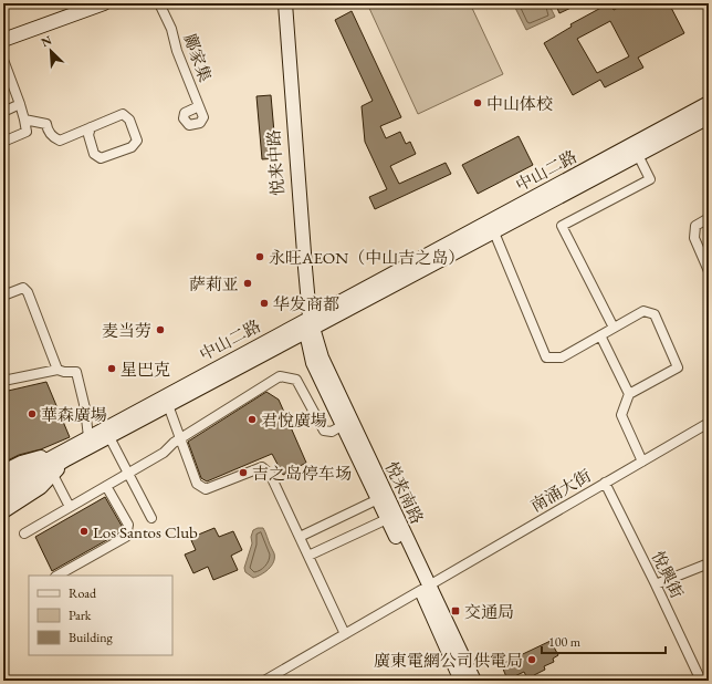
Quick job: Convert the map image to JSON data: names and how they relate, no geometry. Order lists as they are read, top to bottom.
{
  "streets": {
    "main road": ["悦来中路", "中山二路", "悦来南路"],
    "street": ["鄺家集", "南涌大街", "悅興街"]
  },
  "crossings": [
    ["悦来中路", "中山二路"],
    ["悦来中路", "悦来南路"],
    ["中山二路", "悦来南路"],
    ["南涌大街", "悦来南路"],
    ["南涌大街", "悅興街"]
  ],
  "places": {
    "other": [
      "中山体校",
      "永旺AEON（中山吉之岛）",
      "萨莉亚",
      "华发商都",
      "麦当劳",
      "星巴克",
      "華森廣場",
      "君悅廣場",
      "吉之岛停车场",
      "Los Santos Club",
      "廣東電網公司供電局"
    ],
    "transit": ["交通局"]
  },
  "legend": ["Road", "Park", "Building"],
  "scale_bar": "100 m",
  "north": "top left"
}
